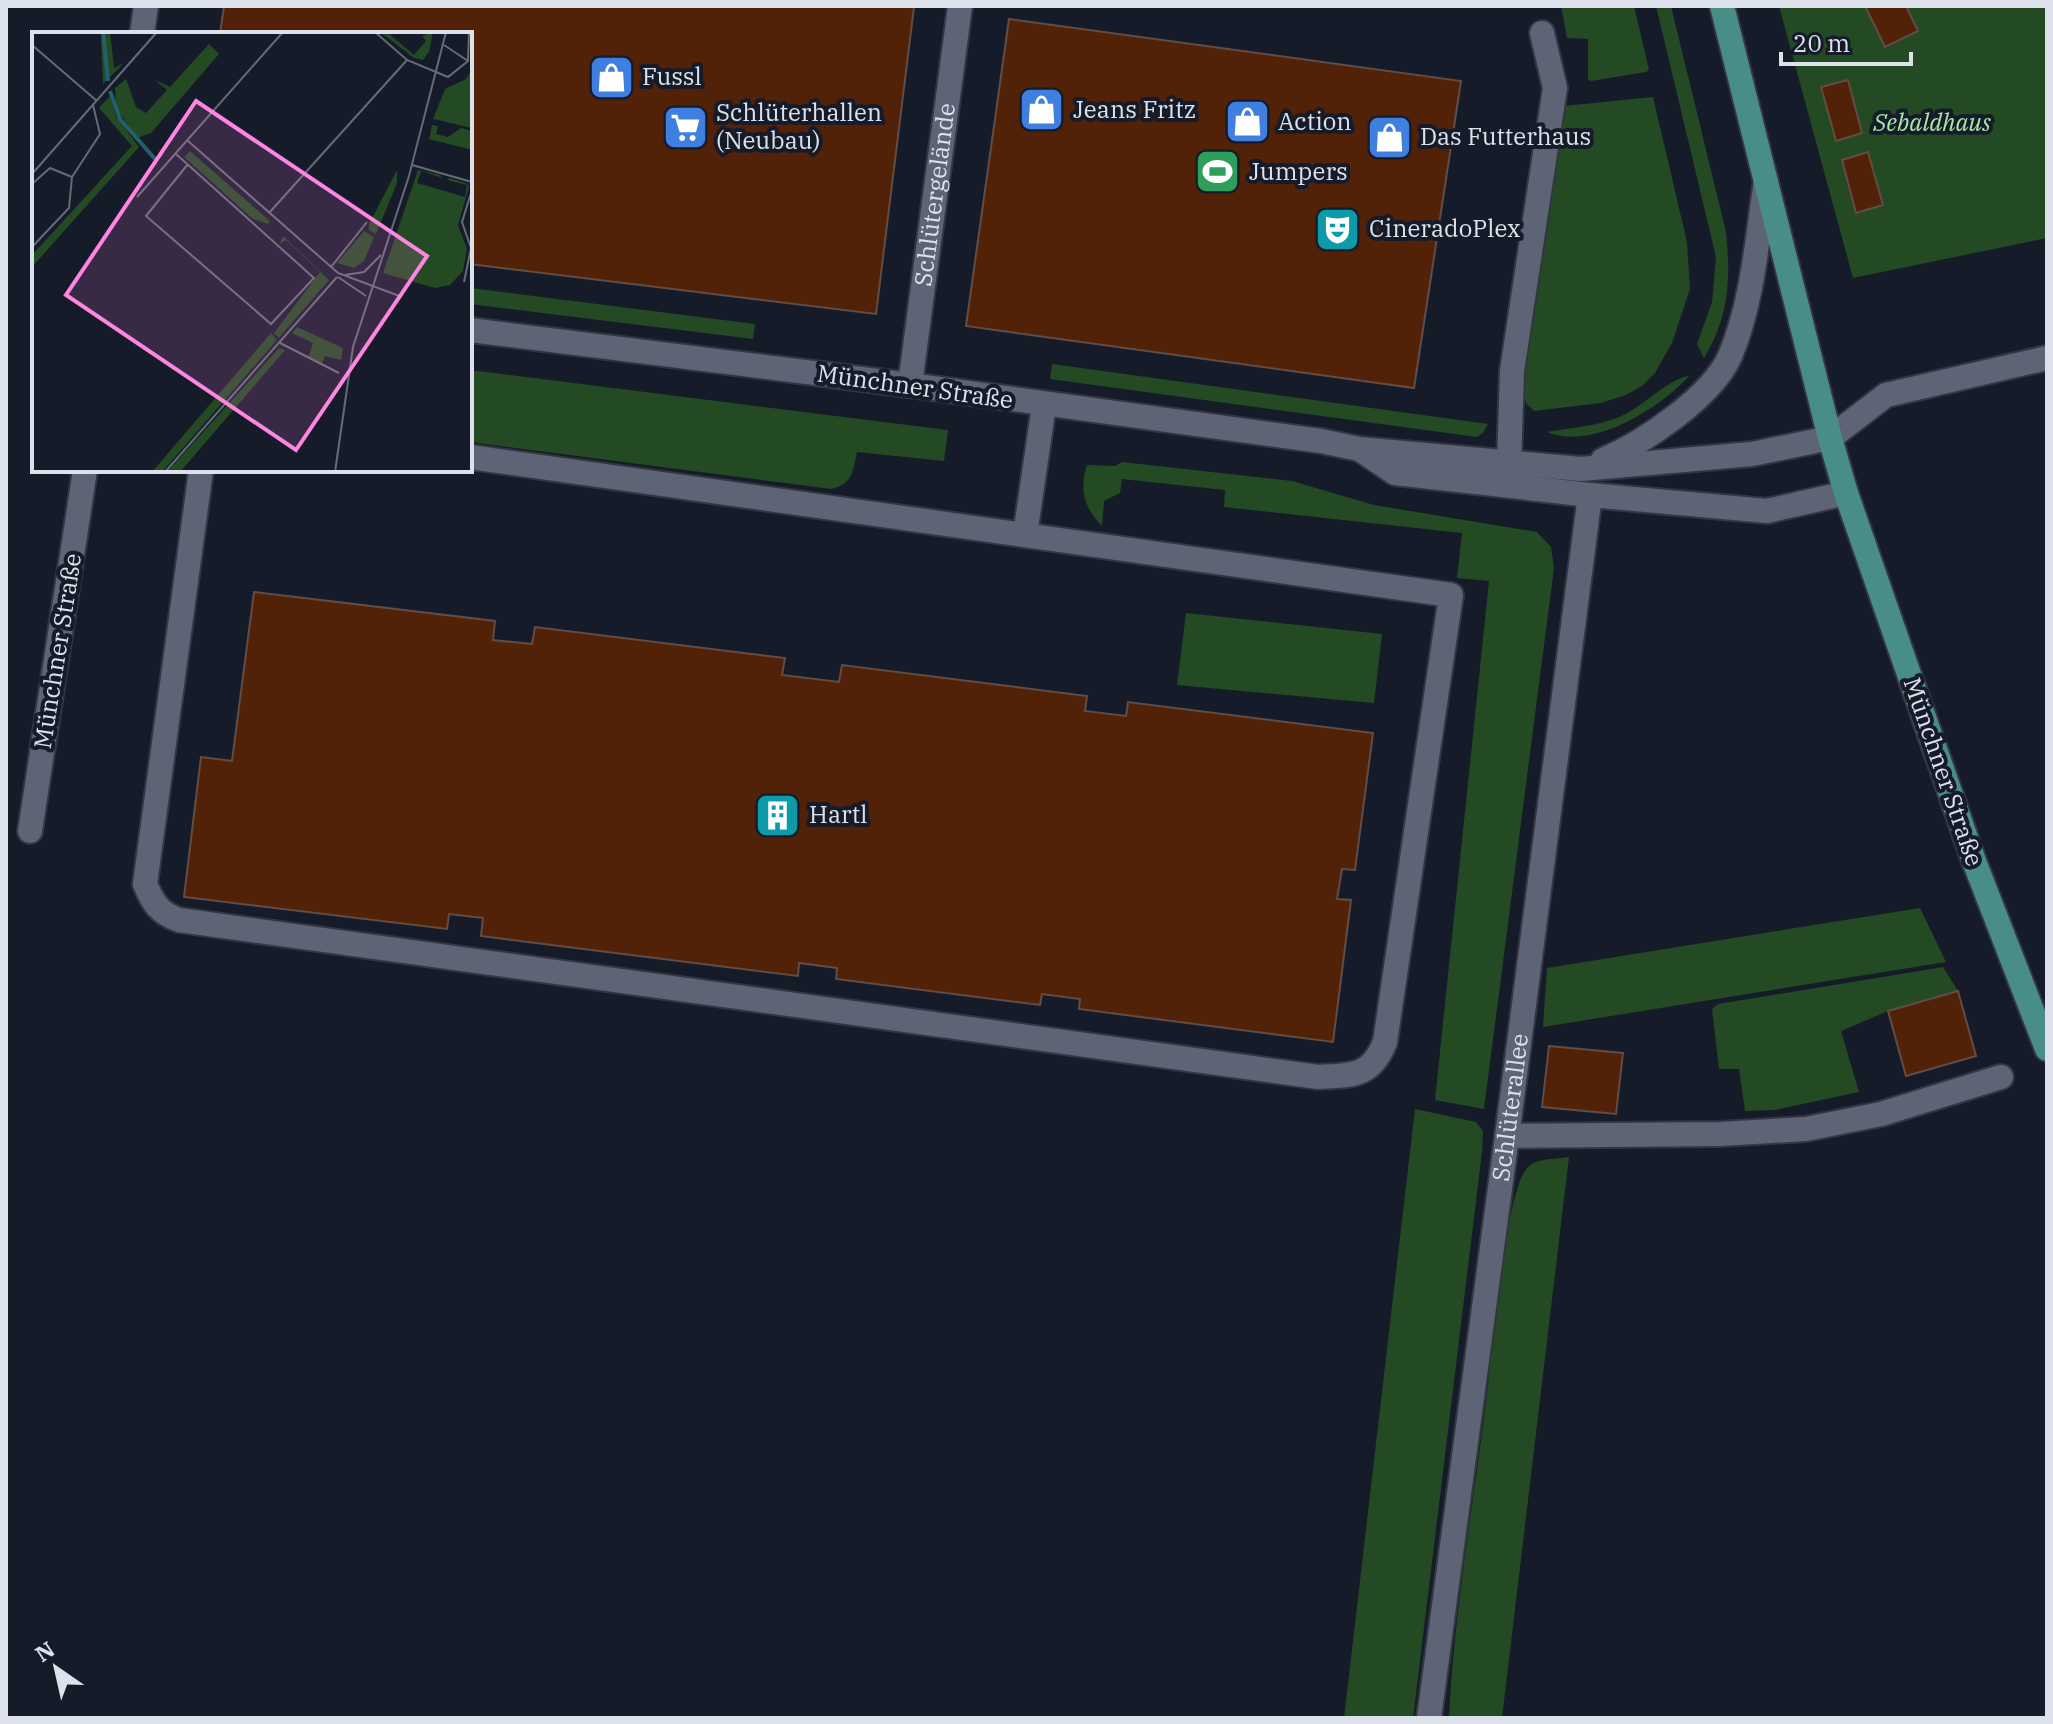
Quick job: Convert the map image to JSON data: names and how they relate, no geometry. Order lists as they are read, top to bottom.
{
  "streets": {
    "main road": ["Münchner Straße"],
    "street": ["Schlütergelände", "Schlüterallee"]
  },
  "crossings": [
    ["Schlütergelände", "Münchner Straße"],
    ["Münchner Straße", "Schlüterallee"]
  ],
  "parks": ["Sebaldhaus"],
  "places": {
    "shop": [
      "Fussl",
      "Jeans Fritz",
      "Action",
      "Das Futterhaus"
    ],
    "supermarket": ["Schlüterhallen (Neubau)"],
    "sports": ["Jumpers"],
    "theatre": ["CineradoPlex"],
    "building": ["Hartl"]
  },
  "scale_bar": "20 m",
  "north": "top left"
}
